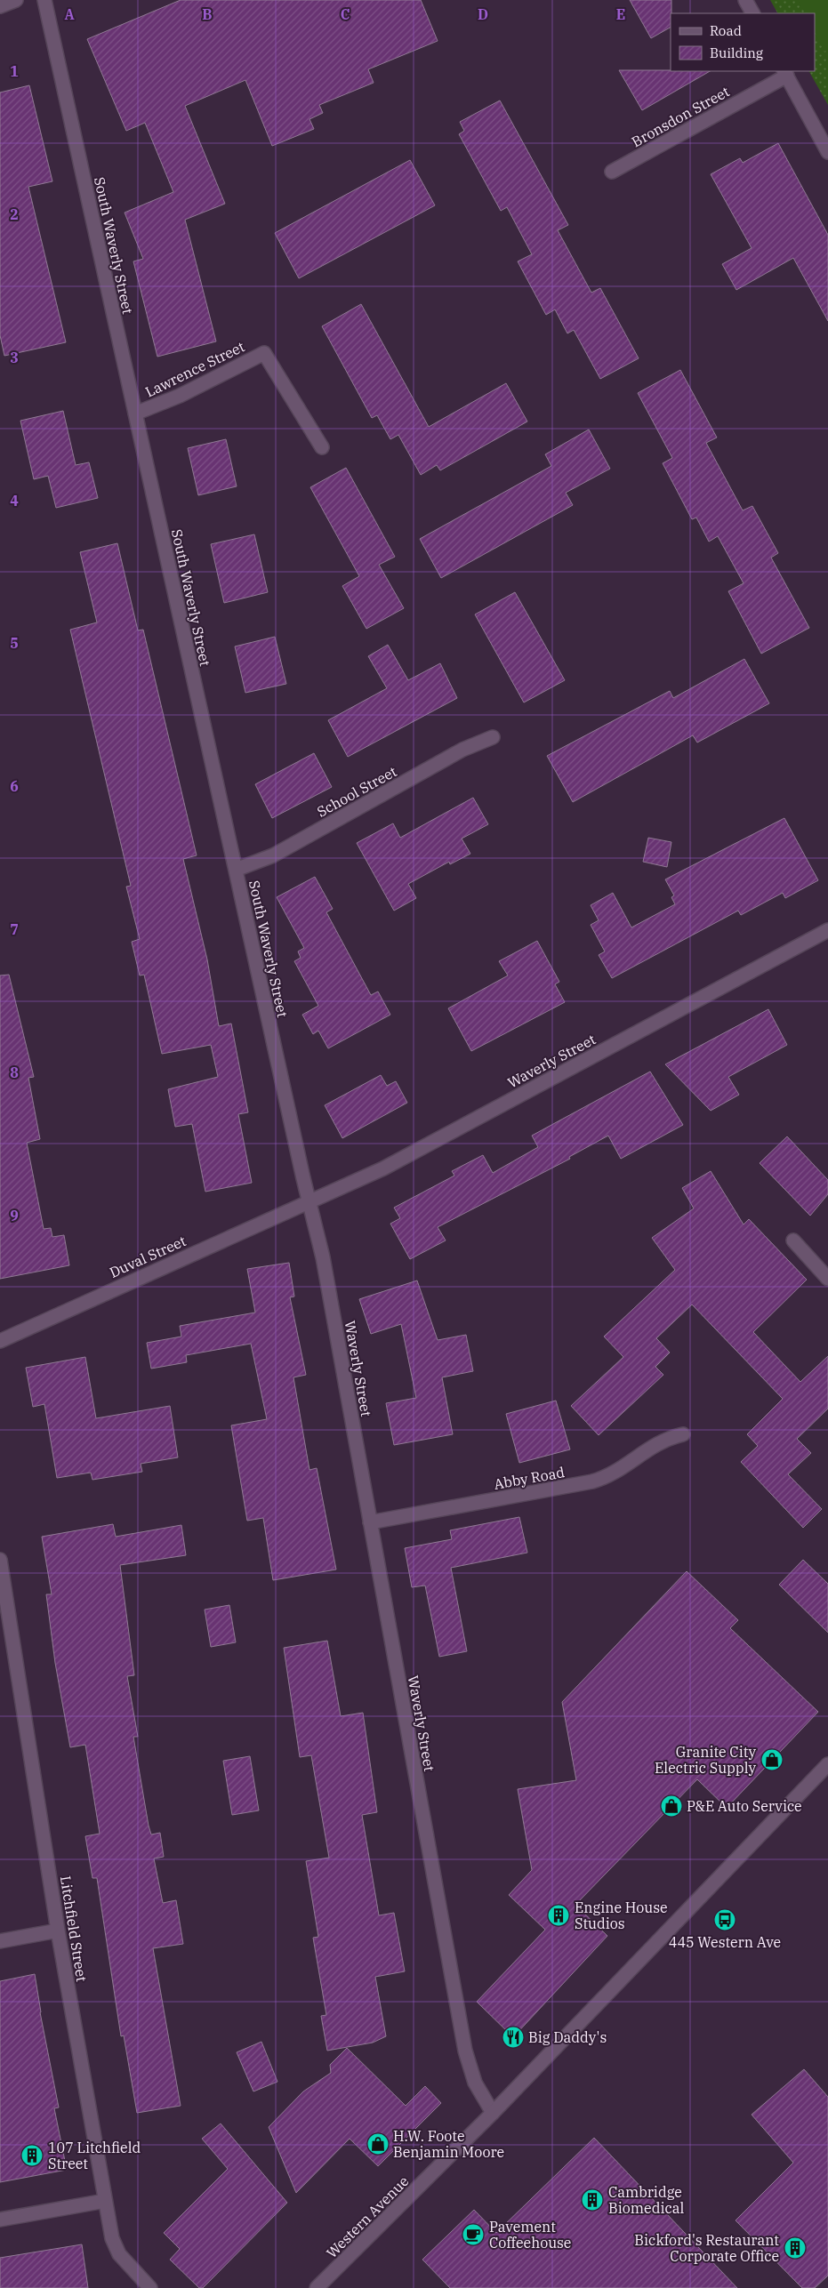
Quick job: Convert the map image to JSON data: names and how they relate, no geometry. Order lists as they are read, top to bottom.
{
  "streets": {
    "street": [
      "Bronsdon Street",
      "South Waverly Street",
      "Lawrence Street",
      "School Street",
      "Waverly Street",
      "Duval Street",
      "Abby Road",
      "Litchfield Street",
      "Western Avenue"
    ]
  },
  "crossings": [
    ["South Waverly Street", "Lawrence Street"],
    ["South Waverly Street", "School Street"],
    ["South Waverly Street", "Waverly Street"],
    ["South Waverly Street", "Duval Street"],
    ["Waverly Street", "Duval Street"],
    ["Waverly Street", "Abby Road"],
    ["Waverly Street", "Western Avenue"]
  ],
  "places": {
    "shop": ["Granite City Electric Supply", "P&E Auto Service", "H.W. Foote Benjamin Moore"],
    "building": [
      "Engine House Studios",
      "107 Litchfield Street",
      "Cambridge Biomedical",
      "Bickford's Restaurant Corporate Office"
    ],
    "bus stop": ["445 Western Ave"],
    "restaurant": ["Big Daddy's"],
    "cafe": ["Pavement Coffeehouse"]
  },
  "legend": ["Road", "Building"],
  "grid": {
    "columns": [
      "A",
      "B",
      "C",
      "D",
      "E"
    ],
    "rows": [
      "1",
      "2",
      "3",
      "4",
      "5",
      "6",
      "7",
      "8",
      "9"
    ]
  }
}
